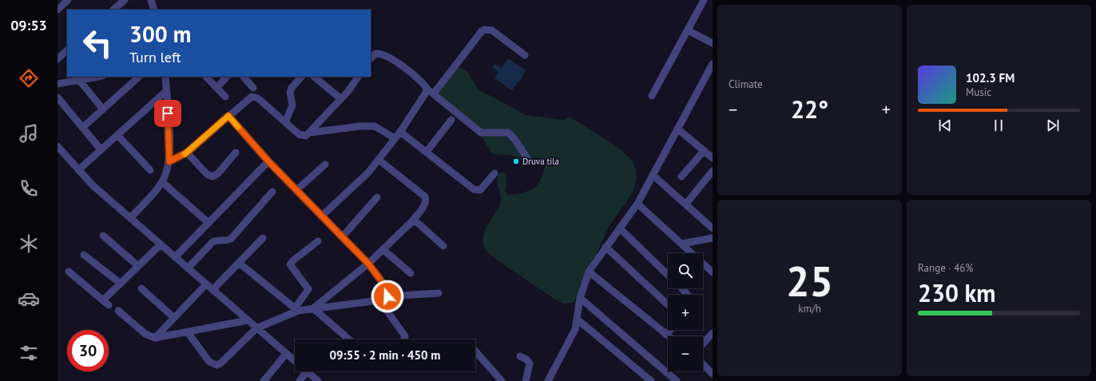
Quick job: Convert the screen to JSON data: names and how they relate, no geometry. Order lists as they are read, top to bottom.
{
  "places": ["Druva tila"],
  "page": {
    "tabs": "09:53",
    "tile": [
      "Climate",
      ["25", "km/h"],
      ["Range · 46%", "230 km"]
    ],
    "turn": ["300 m", "Turn left"],
    "song": ["102.3 FM", "Music"],
    "heat": ["−", "22°", "+"],
    "map_buttons": ["+", "−"],
    "limit": "30",
    "trip": "09:55 · 2 min · 450 m"
  }
}
